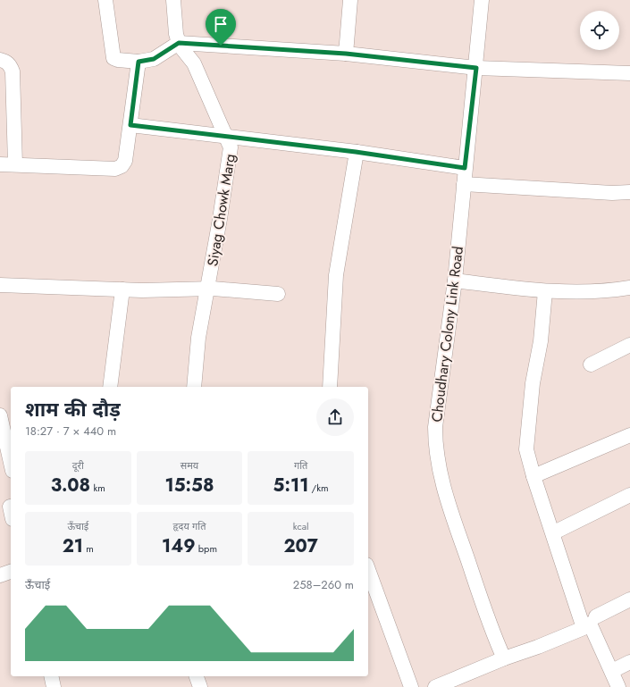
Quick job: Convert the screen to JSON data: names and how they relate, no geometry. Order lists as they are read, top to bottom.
{
  "streets": {
    "street": ["Siyag Chowk Marg", "Choudhary Colony Link Road"]
  },
  "page": {
    "heading": ["शाम की दौड़", "18:27 · 7 × 440 m"],
    "stats": [
      ["दूरी", "3.08 km"],
      ["समय", "15:58"],
      ["गति", "5:11 /km"],
      ["ऊँचाई", "21 m"],
      ["हृदय गति", "149 bpm"],
      ["kcal", "207"]
    ],
    "chart": ["ऊँचाई", "258–260 m"]
  }
}
